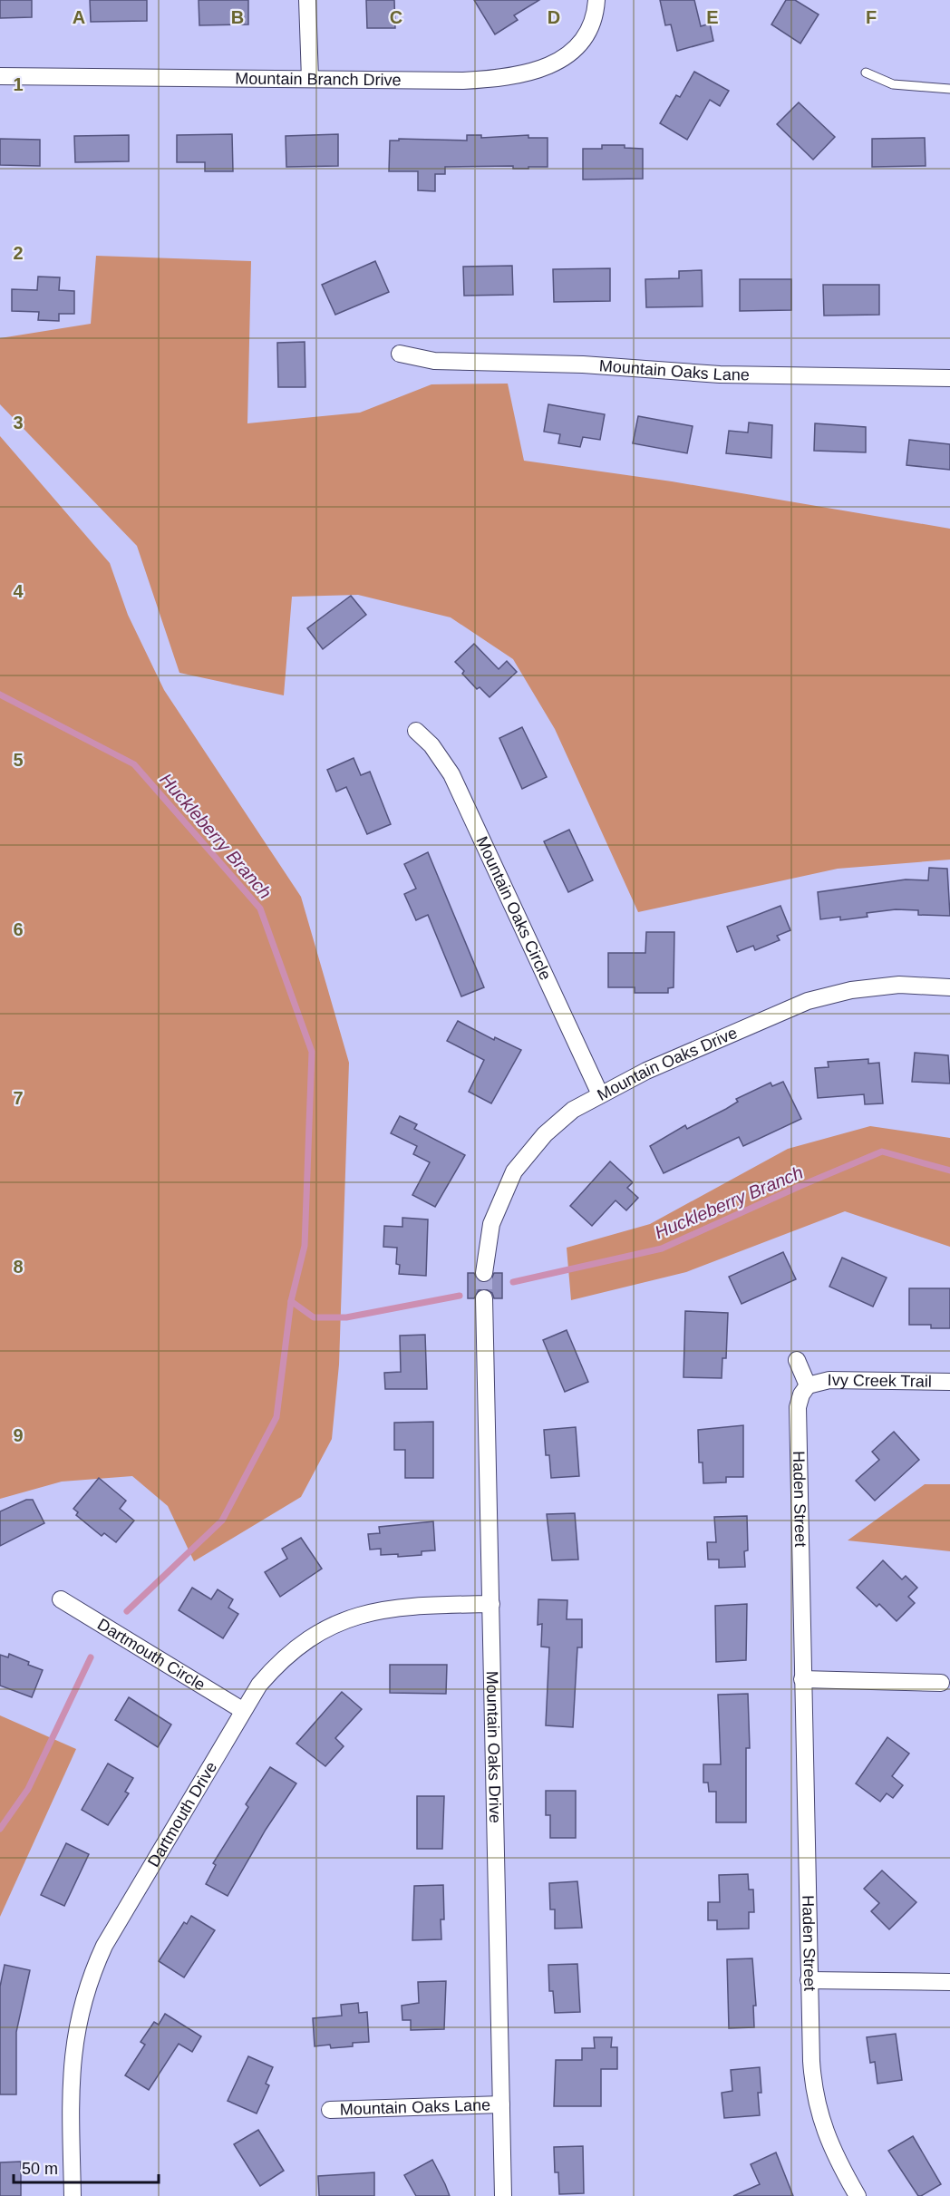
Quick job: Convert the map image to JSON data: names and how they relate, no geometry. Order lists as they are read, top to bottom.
{
  "streets": {
    "street": [
      "Mountain Branch Drive",
      "Mountain Oaks Lane",
      "Mountain Oaks Circle",
      "Mountain Oaks Drive",
      "Ivy Creek Trail",
      "Haden Street",
      "Dartmouth Circle",
      "Dartmouth Drive"
    ]
  },
  "crossings": [
    ["Mountain Oaks Lane", "Mountain Oaks Drive"],
    ["Mountain Oaks Circle", "Mountain Oaks Drive"],
    ["Mountain Oaks Drive", "Dartmouth Drive"],
    ["Ivy Creek Trail", "Haden Street"],
    ["Dartmouth Circle", "Dartmouth Drive"]
  ],
  "water": ["Huckleberry Branch"],
  "scale_bar": "50 m",
  "grid": {
    "columns": [
      "A",
      "B",
      "C",
      "D",
      "E",
      "F"
    ],
    "rows": [
      "1",
      "2",
      "3",
      "4",
      "5",
      "6",
      "7",
      "8",
      "9"
    ]
  }
}
